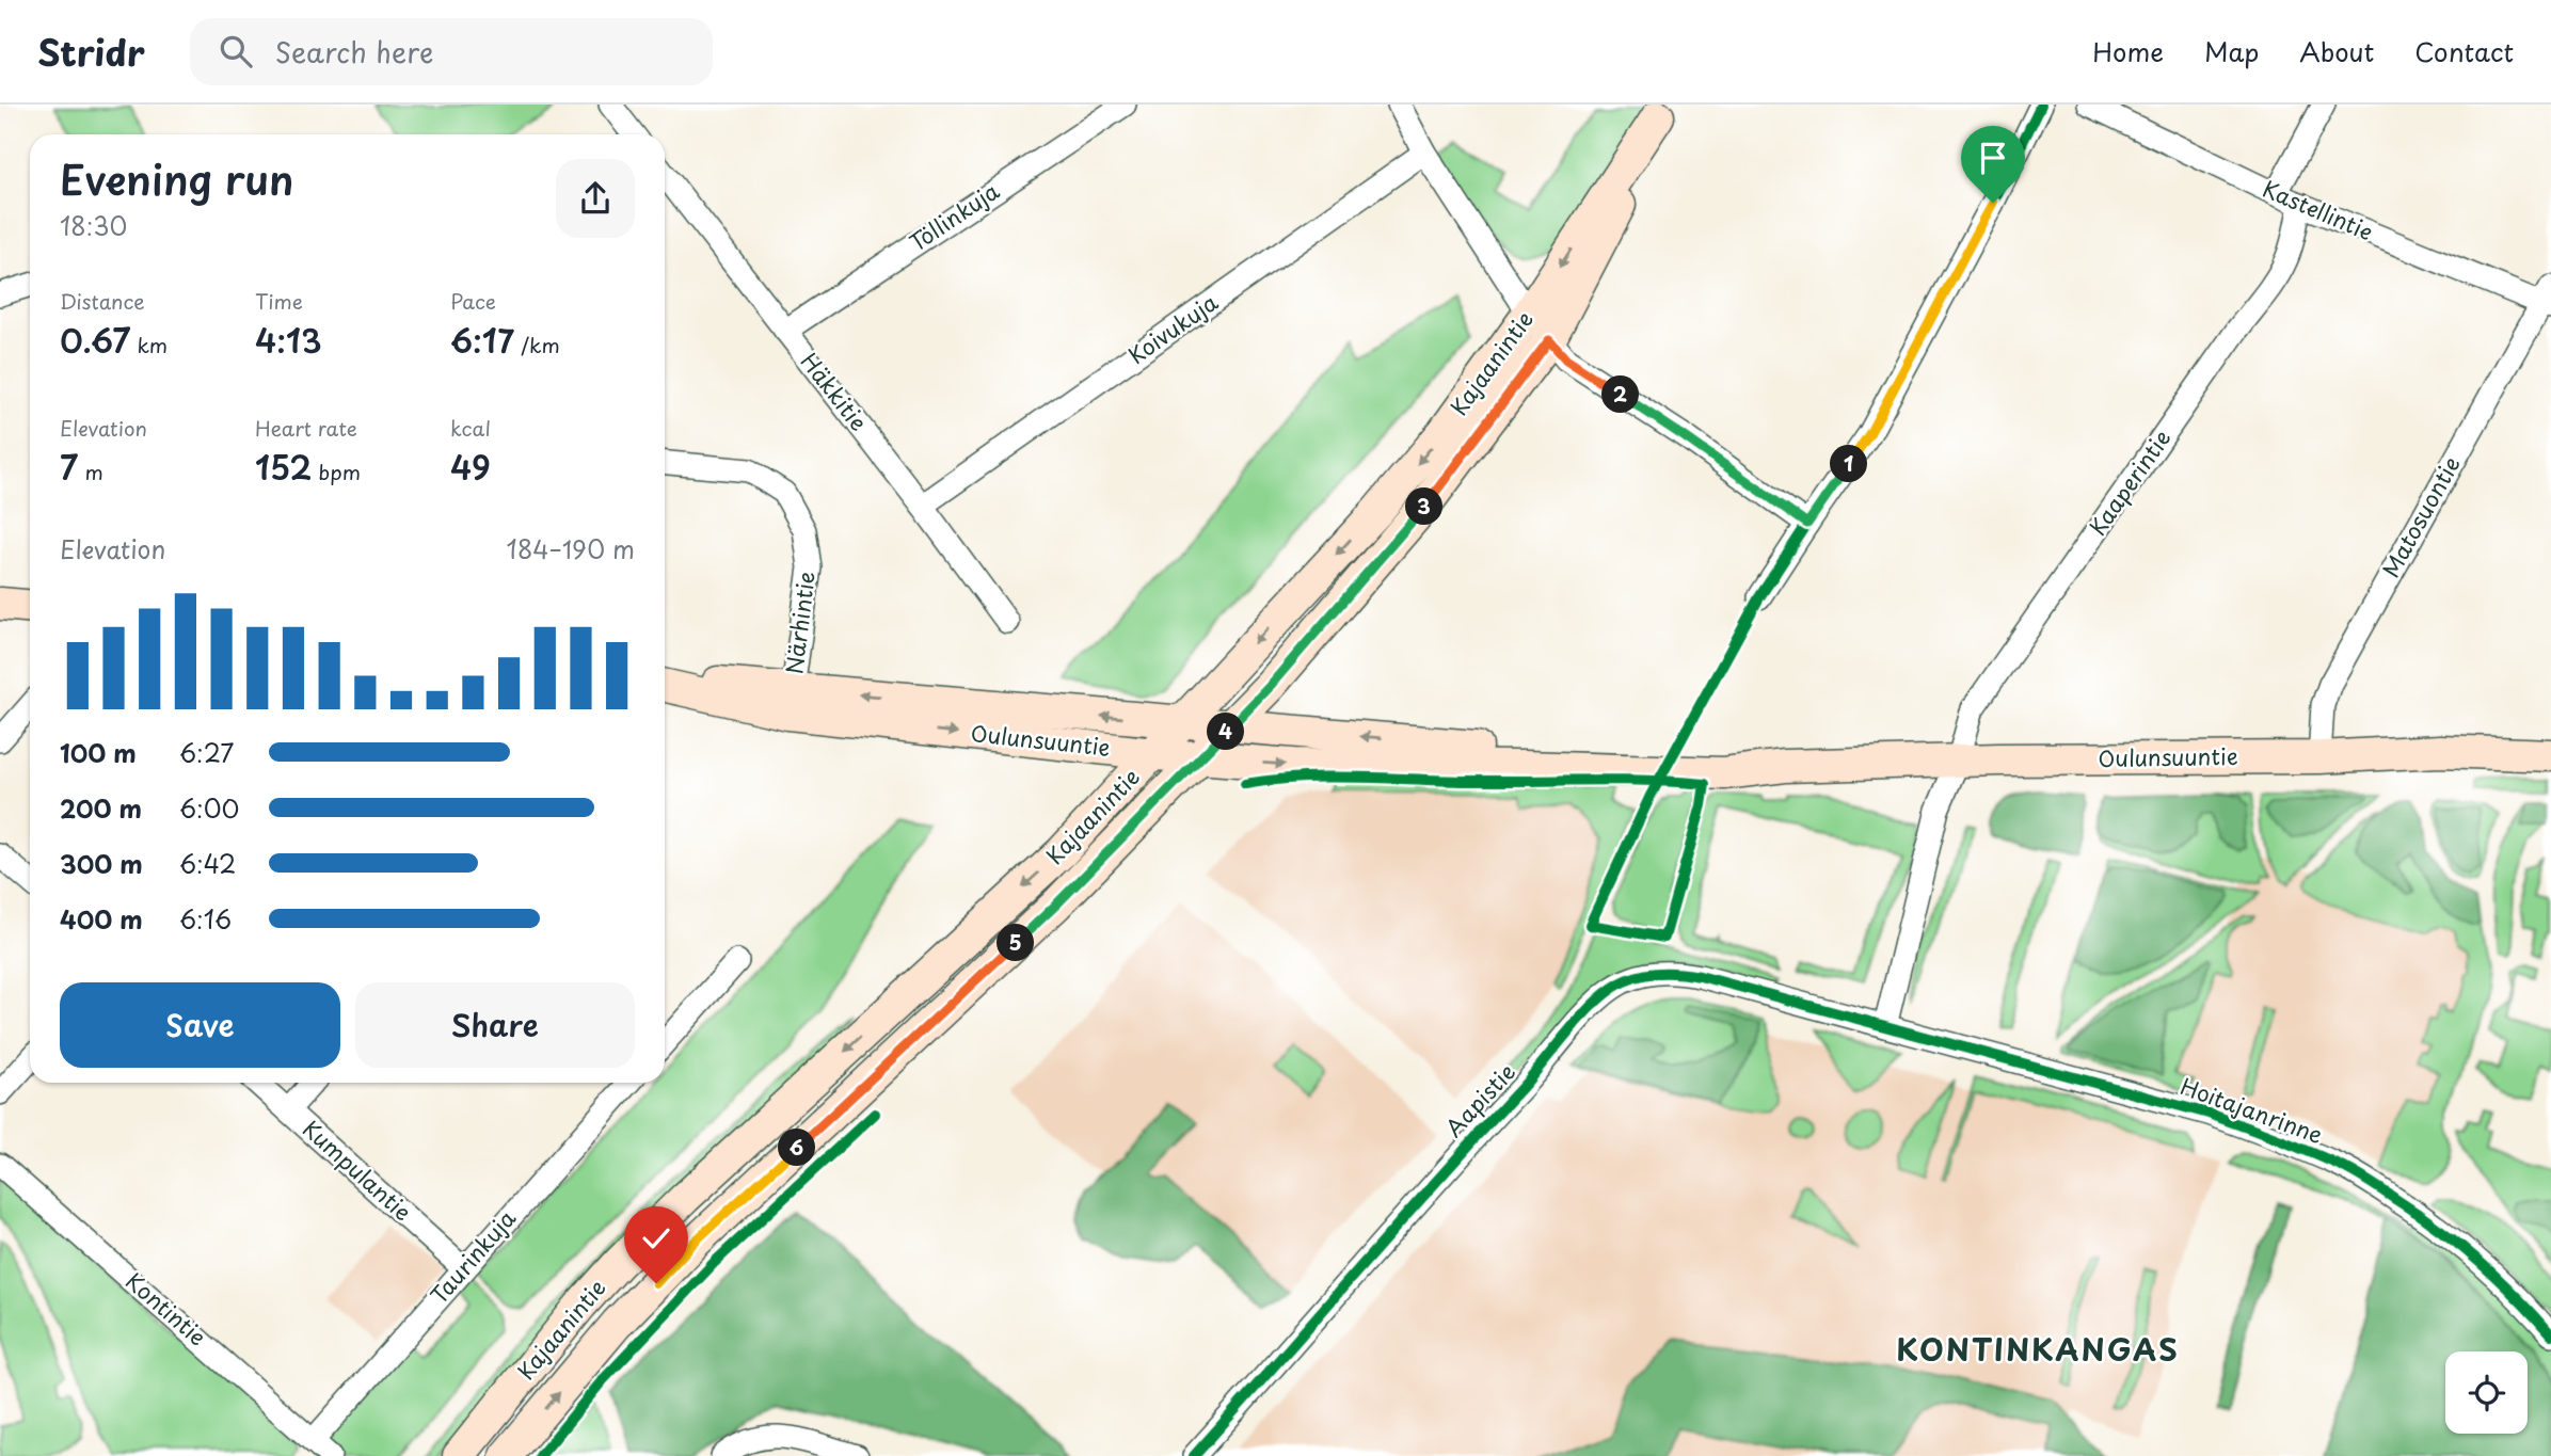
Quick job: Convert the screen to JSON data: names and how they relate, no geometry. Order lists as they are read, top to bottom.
{
  "streets": {
    "main road": ["Kajaanintie", "Oulunsuuntie"],
    "street": [
      "Kastellintie",
      "Töllinkuja",
      "Koivukuja",
      "Häkkitie",
      "Kaaperintie",
      "Matosuontie",
      "Närhintie",
      "Aapistie",
      "Hoitajanrinne",
      "Kumpulantie",
      "Taurinkuja",
      "Kontintie"
    ]
  },
  "crossings": [
    ["Kastellintie", "Kaaperintie"],
    ["Kastellintie", "Matosuontie"],
    ["Töllinkuja", "Häkkitie"],
    ["Koivukuja", "Häkkitie"],
    ["Kajaanintie", "Oulunsuuntie"],
    ["Kaaperintie", "Oulunsuuntie"],
    ["Matosuontie", "Oulunsuuntie"],
    ["Närhintie", "Oulunsuuntie"],
    ["Aapistie", "Hoitajanrinne"],
    ["Kumpulantie", "Taurinkuja"],
    ["Taurinkuja", "Kontintie"]
  ],
  "districts": ["KONTINKANGAS"],
  "page": {
    "header": "Stridr",
    "search": "Search here",
    "nav": [
      "Home",
      "Map",
      "About",
      "Contact"
    ],
    "heading": ["Evening run", "18:30"],
    "stats": [
      ["Distance", "0.67 km"],
      ["Time", "4:13"],
      ["Pace", "6:17 /km"],
      ["Elevation", "7 m"],
      ["Heart rate", "152 bpm"],
      ["kcal", "49"]
    ],
    "pins": [
      "2",
      "1",
      "3",
      "4",
      "5",
      "6"
    ],
    "chart": ["Elevation", "184–190 m"],
    "list": [
      {
        "name": "100 m",
        "note": "6:27"
      },
      {
        "name": "200 m",
        "note": "6:00"
      },
      {
        "name": "300 m",
        "note": "6:42"
      },
      {
        "name": "400 m",
        "note": "6:16"
      }
    ],
    "buttons": ["Save", "Share"]
  }
}
